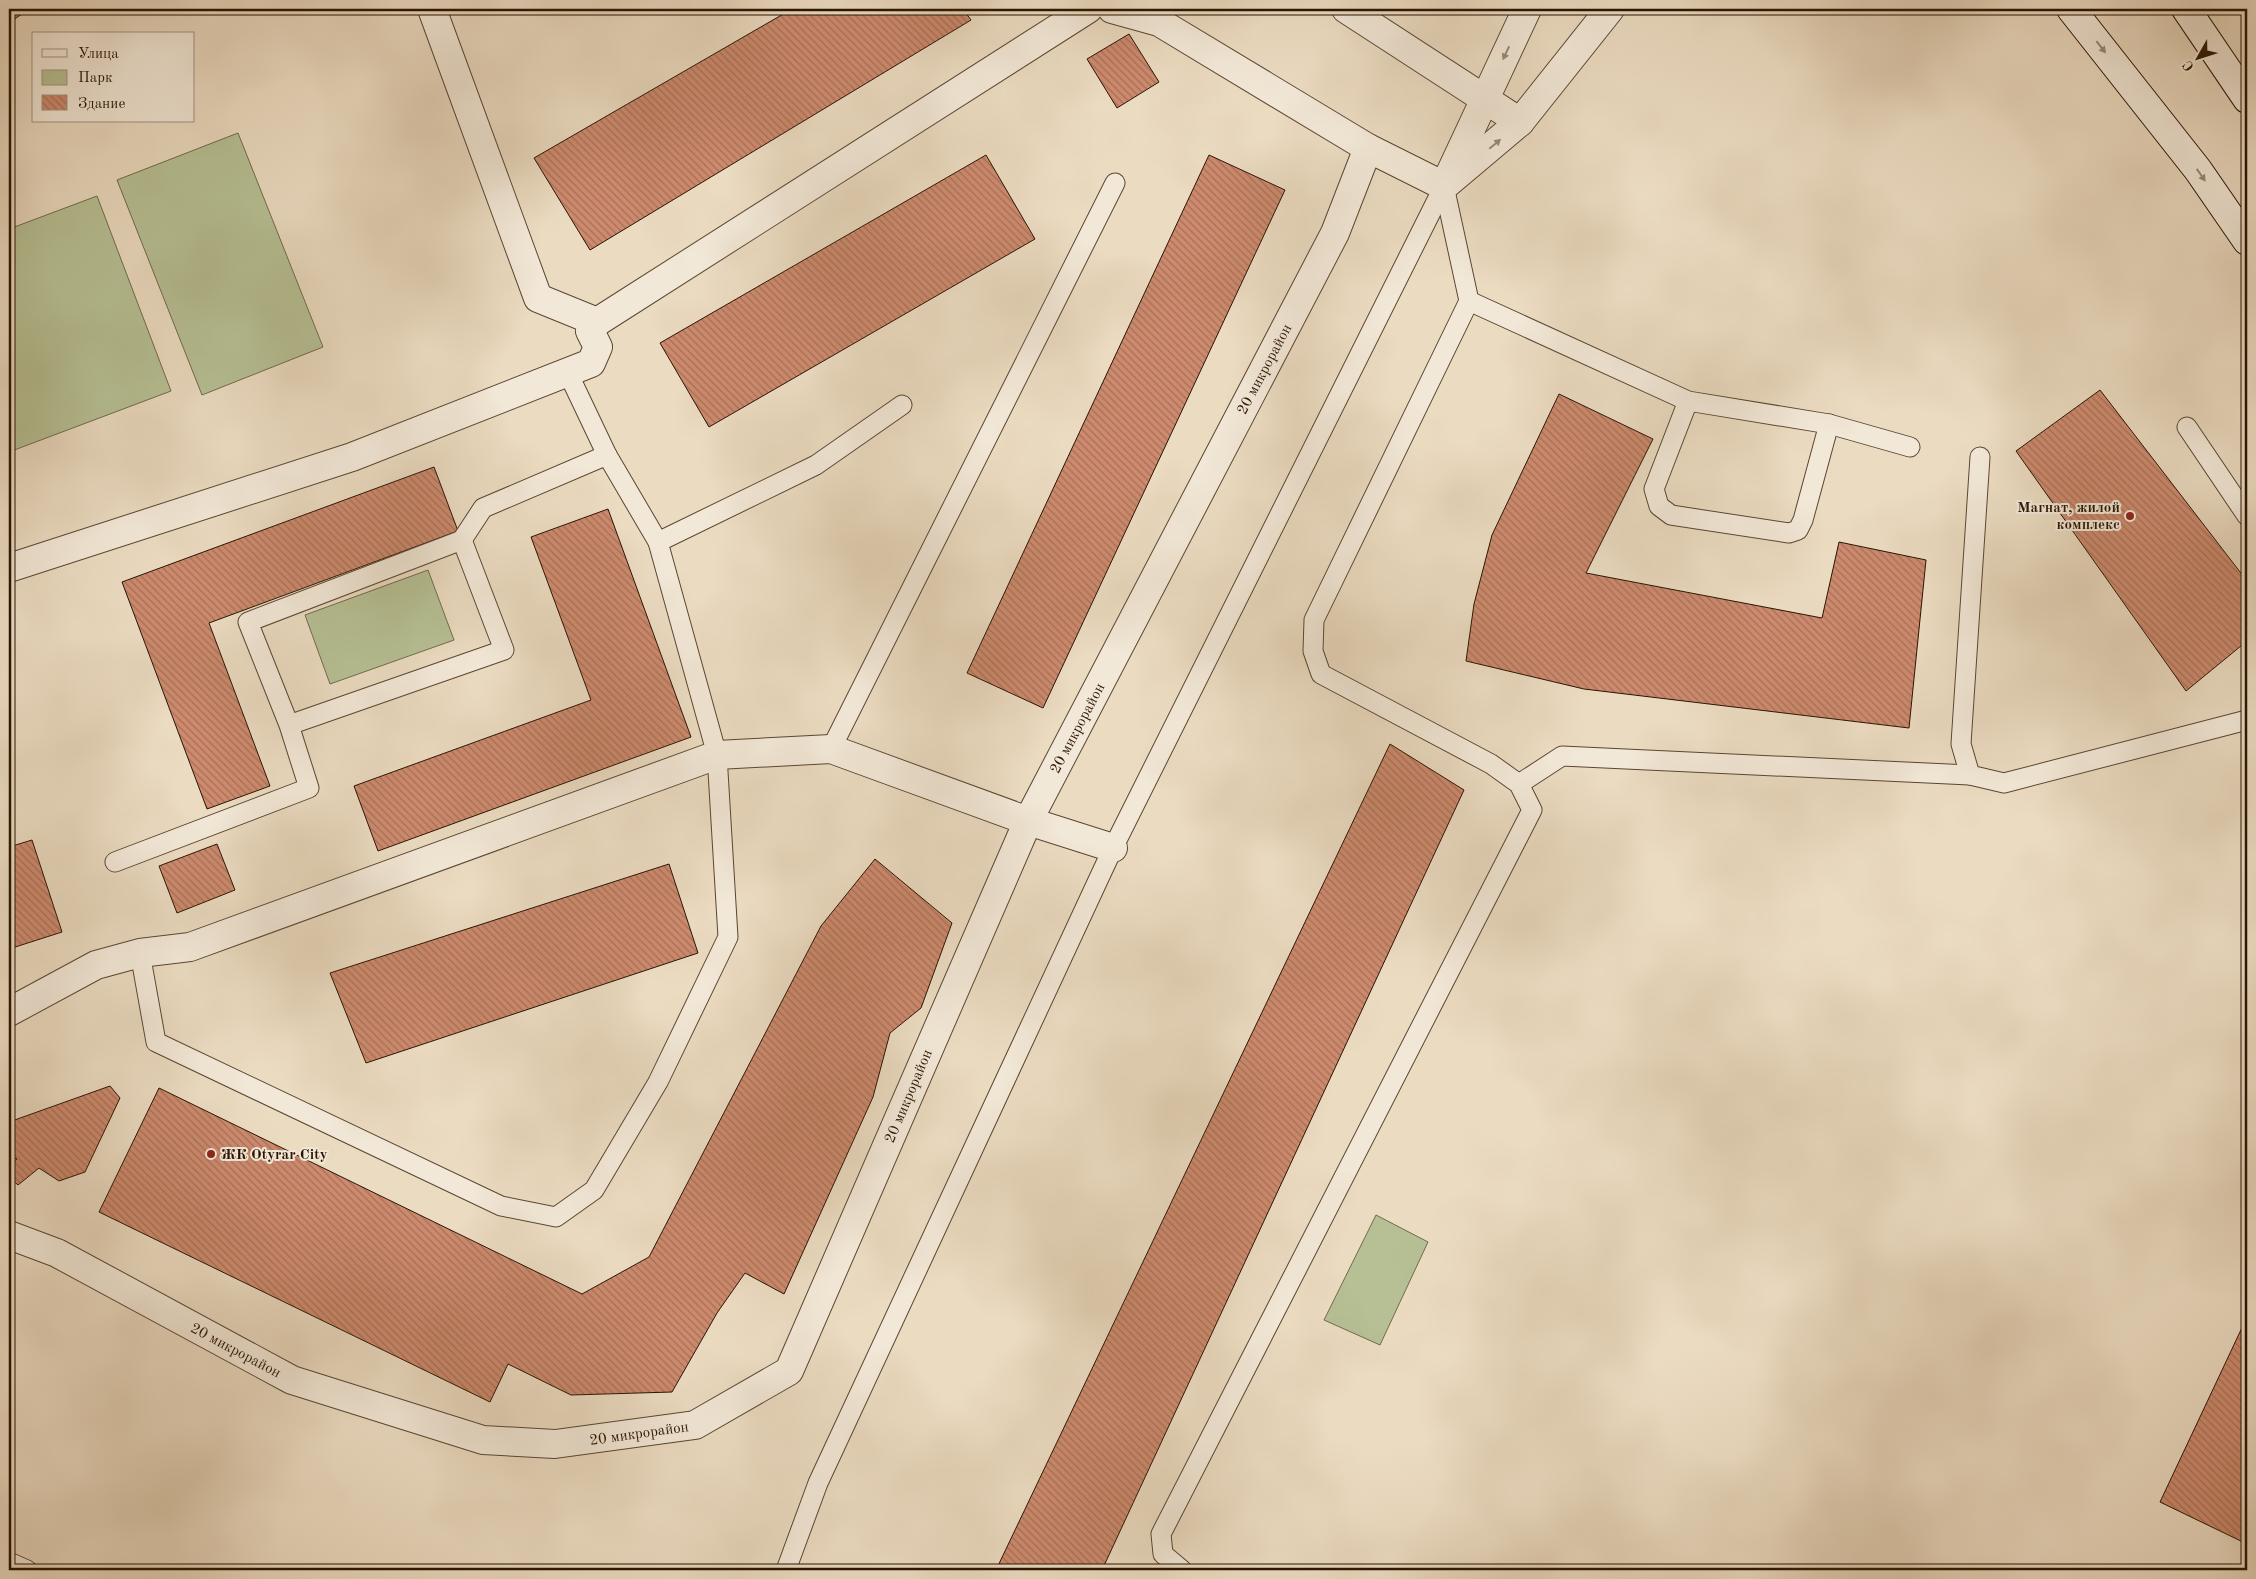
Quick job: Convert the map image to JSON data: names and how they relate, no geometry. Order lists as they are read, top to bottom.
{
  "streets": {
    "street": ["20 микрорайон"]
  },
  "places": ["Магнат, жилой комплекс", "ЖК Otyrar City"],
  "legend": ["Улица", "Парк", "Здание"],
  "north": "bottom left"
}
